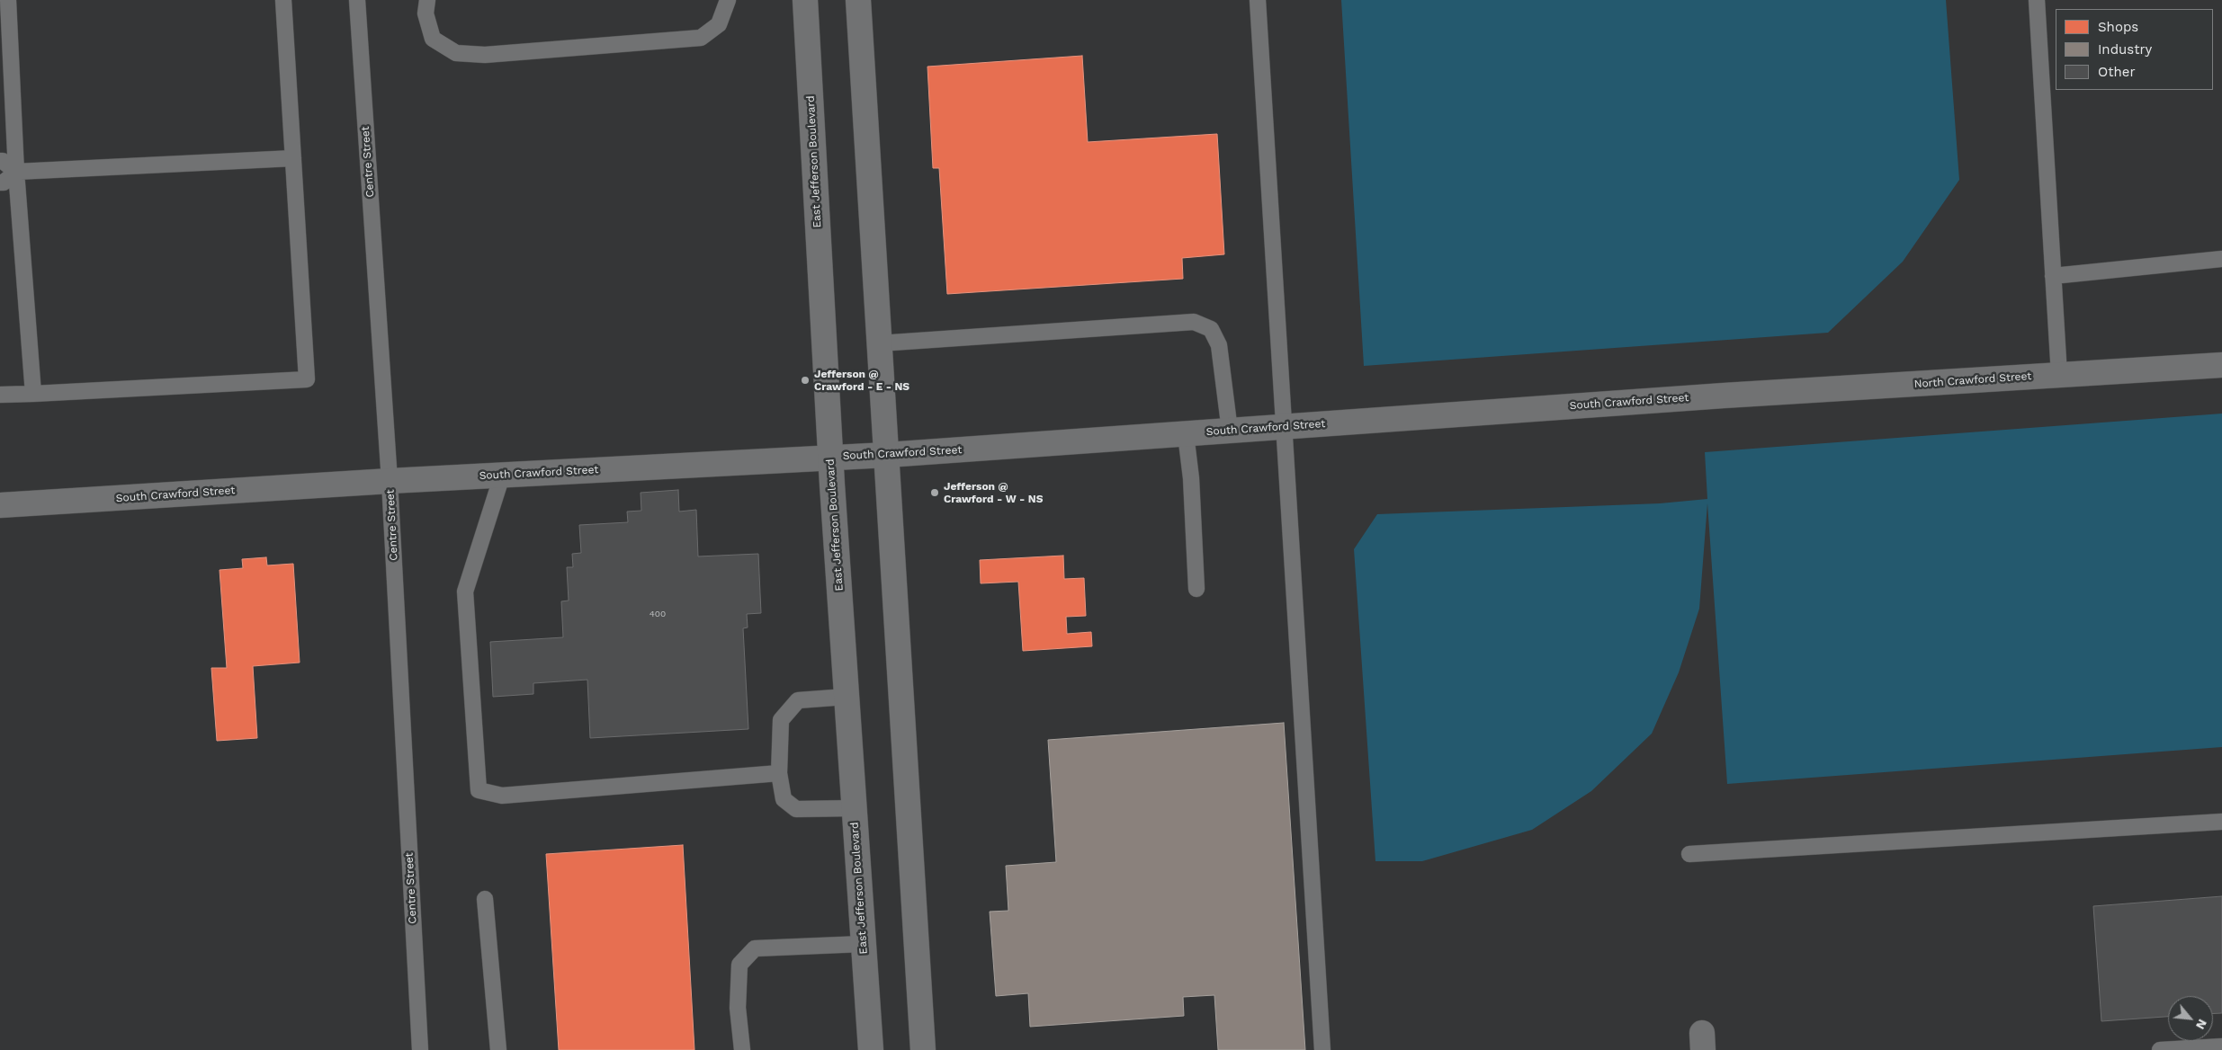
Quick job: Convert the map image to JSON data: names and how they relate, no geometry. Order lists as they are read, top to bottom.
{
  "streets": {
    "street": ["East Jefferson Boulevard", "North Crawford Street", "South Crawford Street"],
    "lane": ["Centre Street"]
  },
  "crossings": [
    ["Centre Street", "South Crawford Street"],
    ["East Jefferson Boulevard", "South Crawford Street"],
    ["North Crawford Street", "South Crawford Street"]
  ],
  "places": ["Jefferson @ Crawford - E - NS", "Jefferson @ Crawford - W - NS"],
  "house_numbers": ["400"],
  "legend": ["Shops", "Industry", "Other"],
  "north": "bottom right"
}
